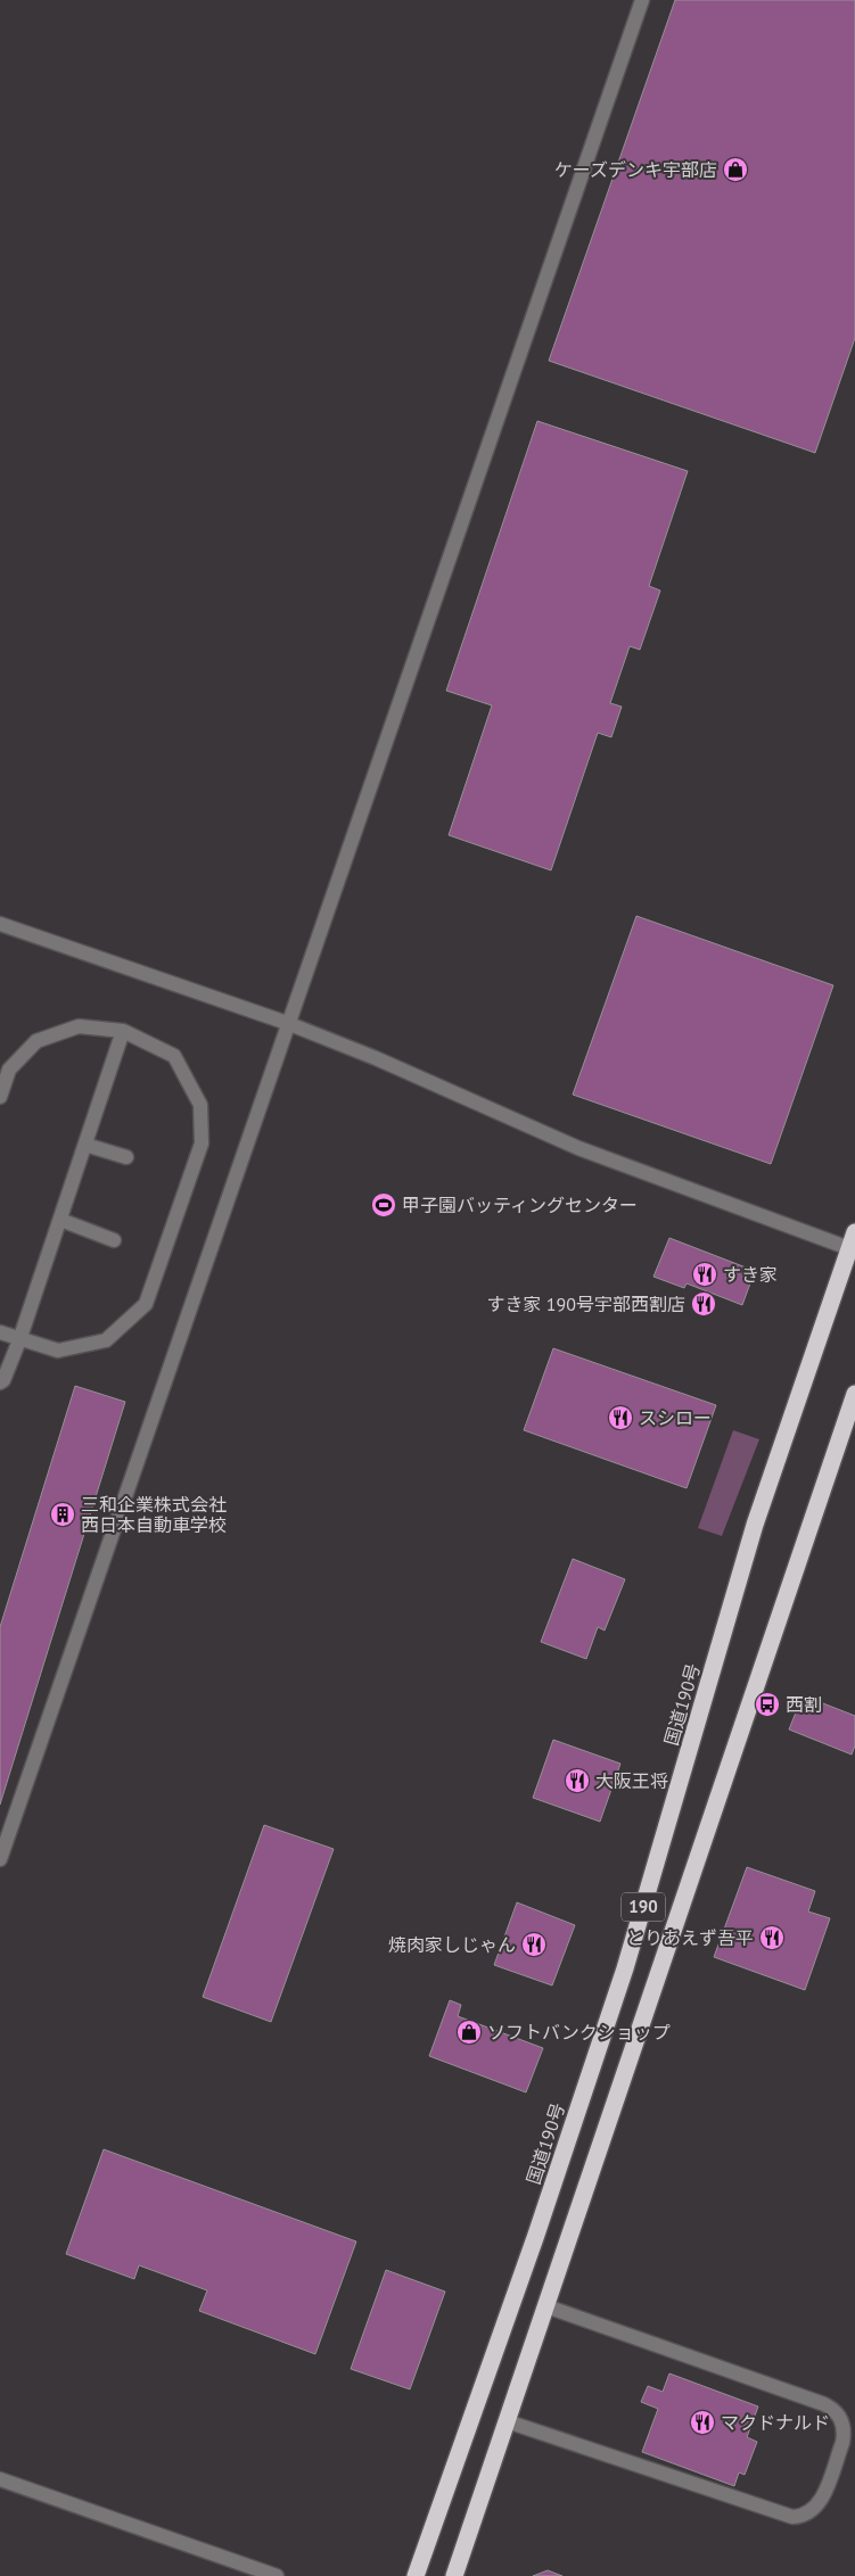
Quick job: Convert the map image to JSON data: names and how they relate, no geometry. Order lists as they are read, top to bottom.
{
  "streets": {
    "highway": ["国道190号", "190"]
  },
  "places": {
    "shop": ["ケーズデンキ宇部店", "ソフトバンクショップ"],
    "sports": ["甲子園バッティングセンター"],
    "restaurant": [
      "すき家",
      "すき家 190号宇部西割店",
      "スシロー",
      "大阪王将",
      "とりあえず吾平",
      "焼肉家しじゃん",
      "マクドナルド"
    ],
    "building": ["三和企業株式会社 西日本自動車学校"],
    "bus stop": ["西割"]
  }
}
